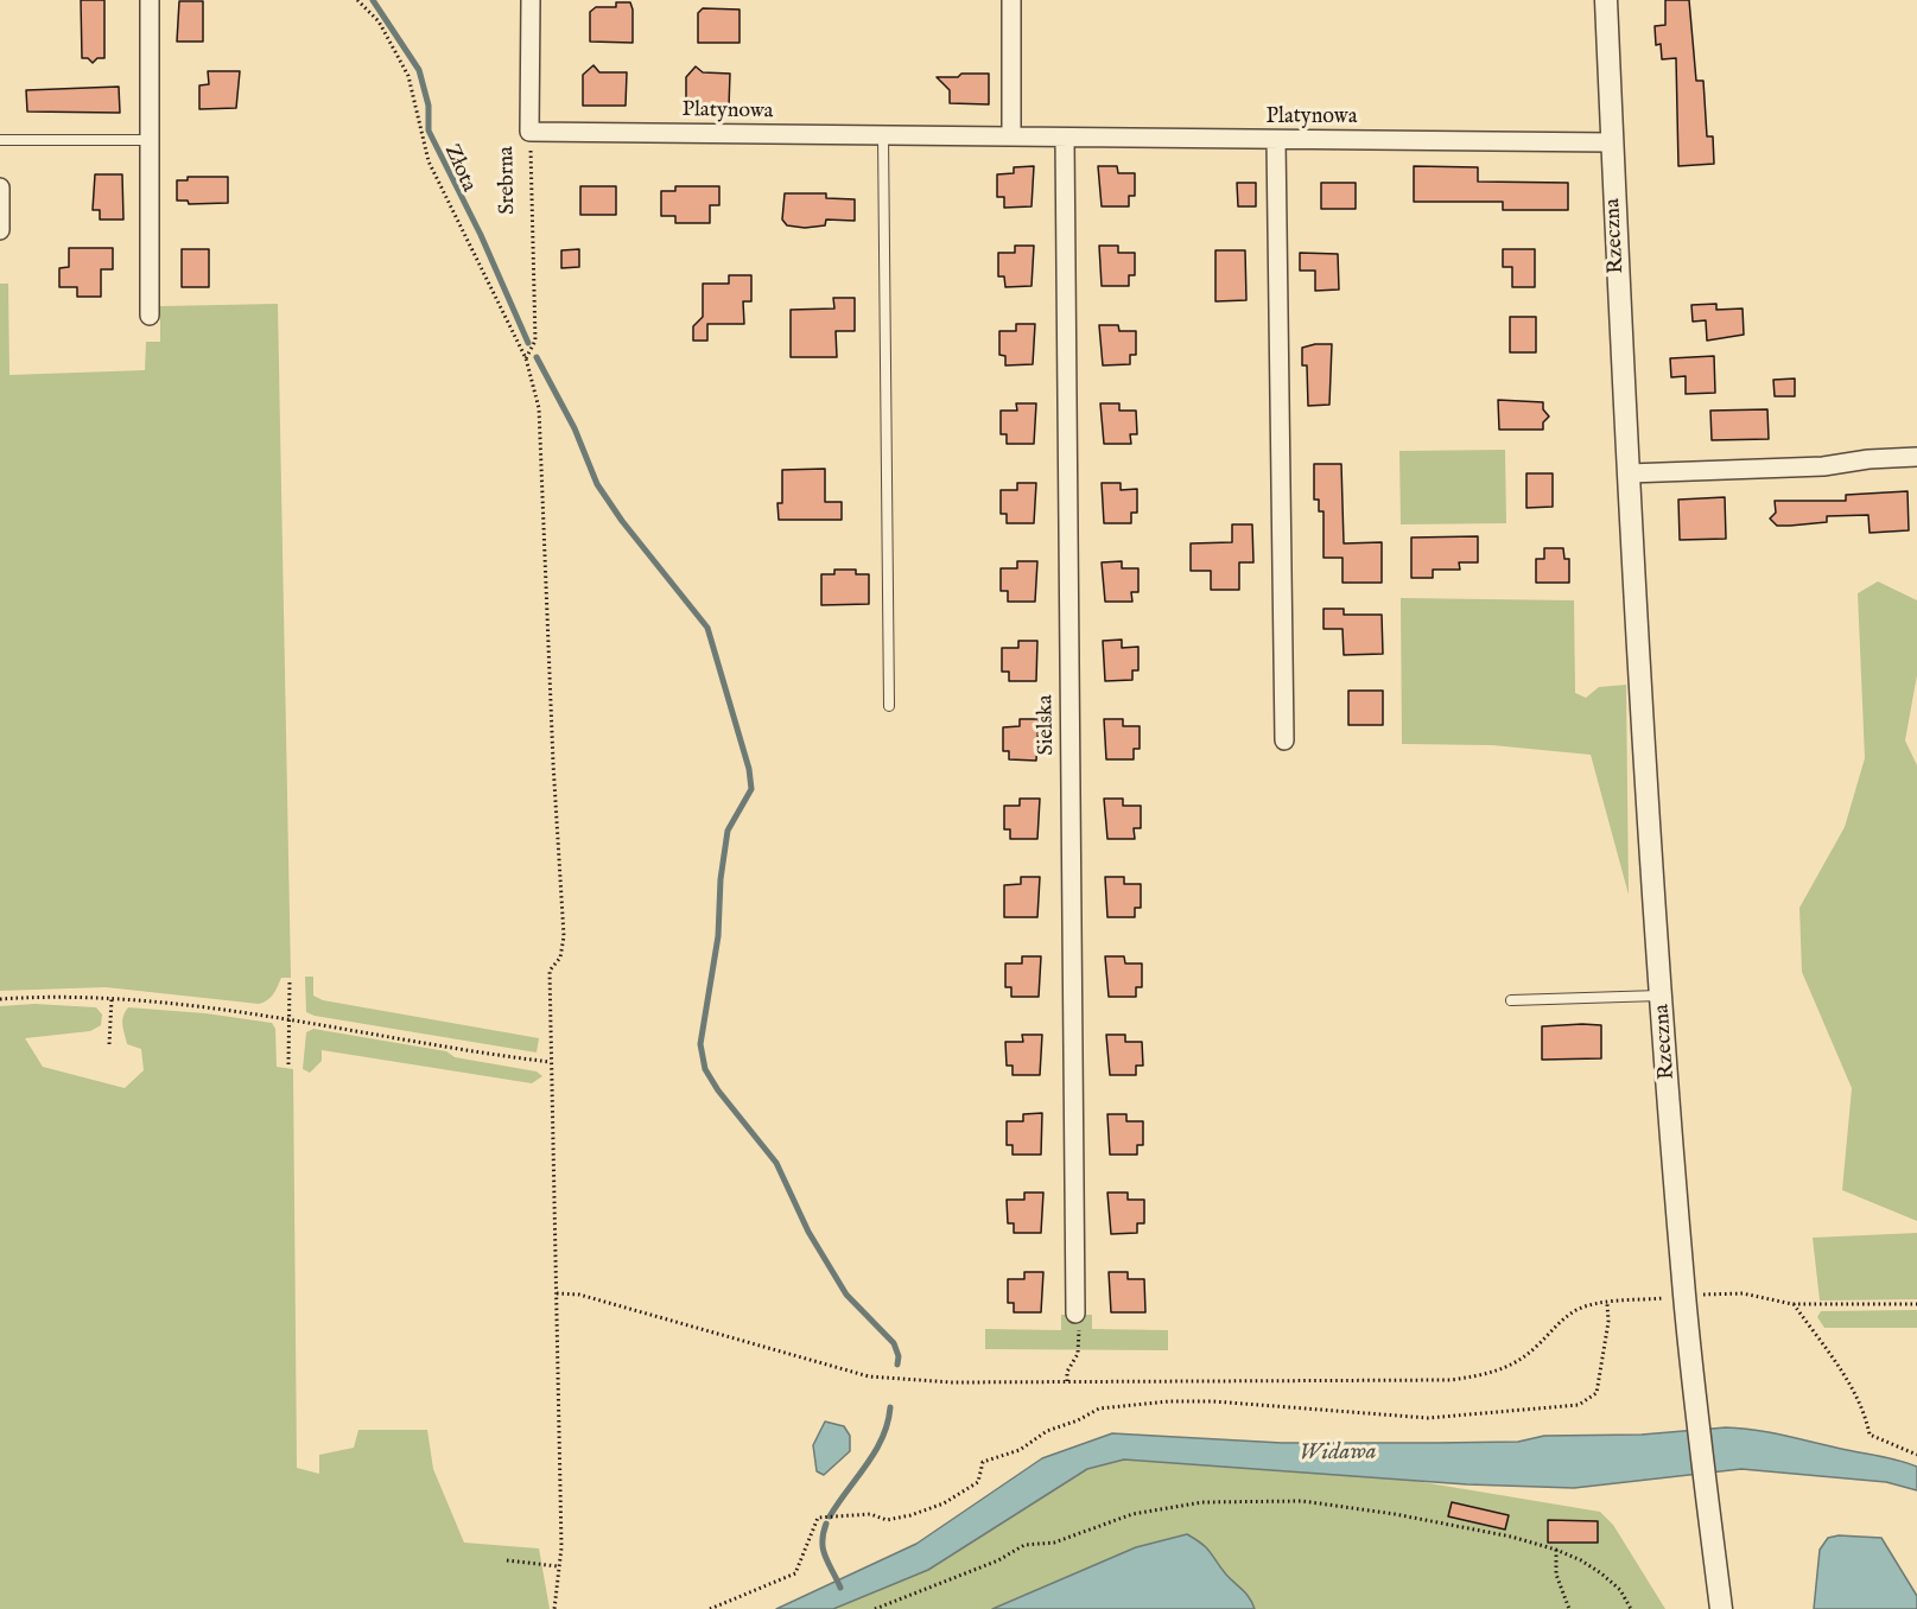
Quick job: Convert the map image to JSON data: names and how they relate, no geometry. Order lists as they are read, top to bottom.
{
  "streets": {
    "street": [
      "Platynowa",
      "Srebrna",
      "Rzeczna",
      "Sielska"
    ],
    "path": ["Złota"]
  },
  "crossings": [
    ["Platynowa", "Srebrna"],
    ["Platynowa", "Rzeczna"],
    ["Platynowa", "Sielska"],
    ["Złota", "Srebrna"]
  ],
  "water": ["Widawa"]
}
